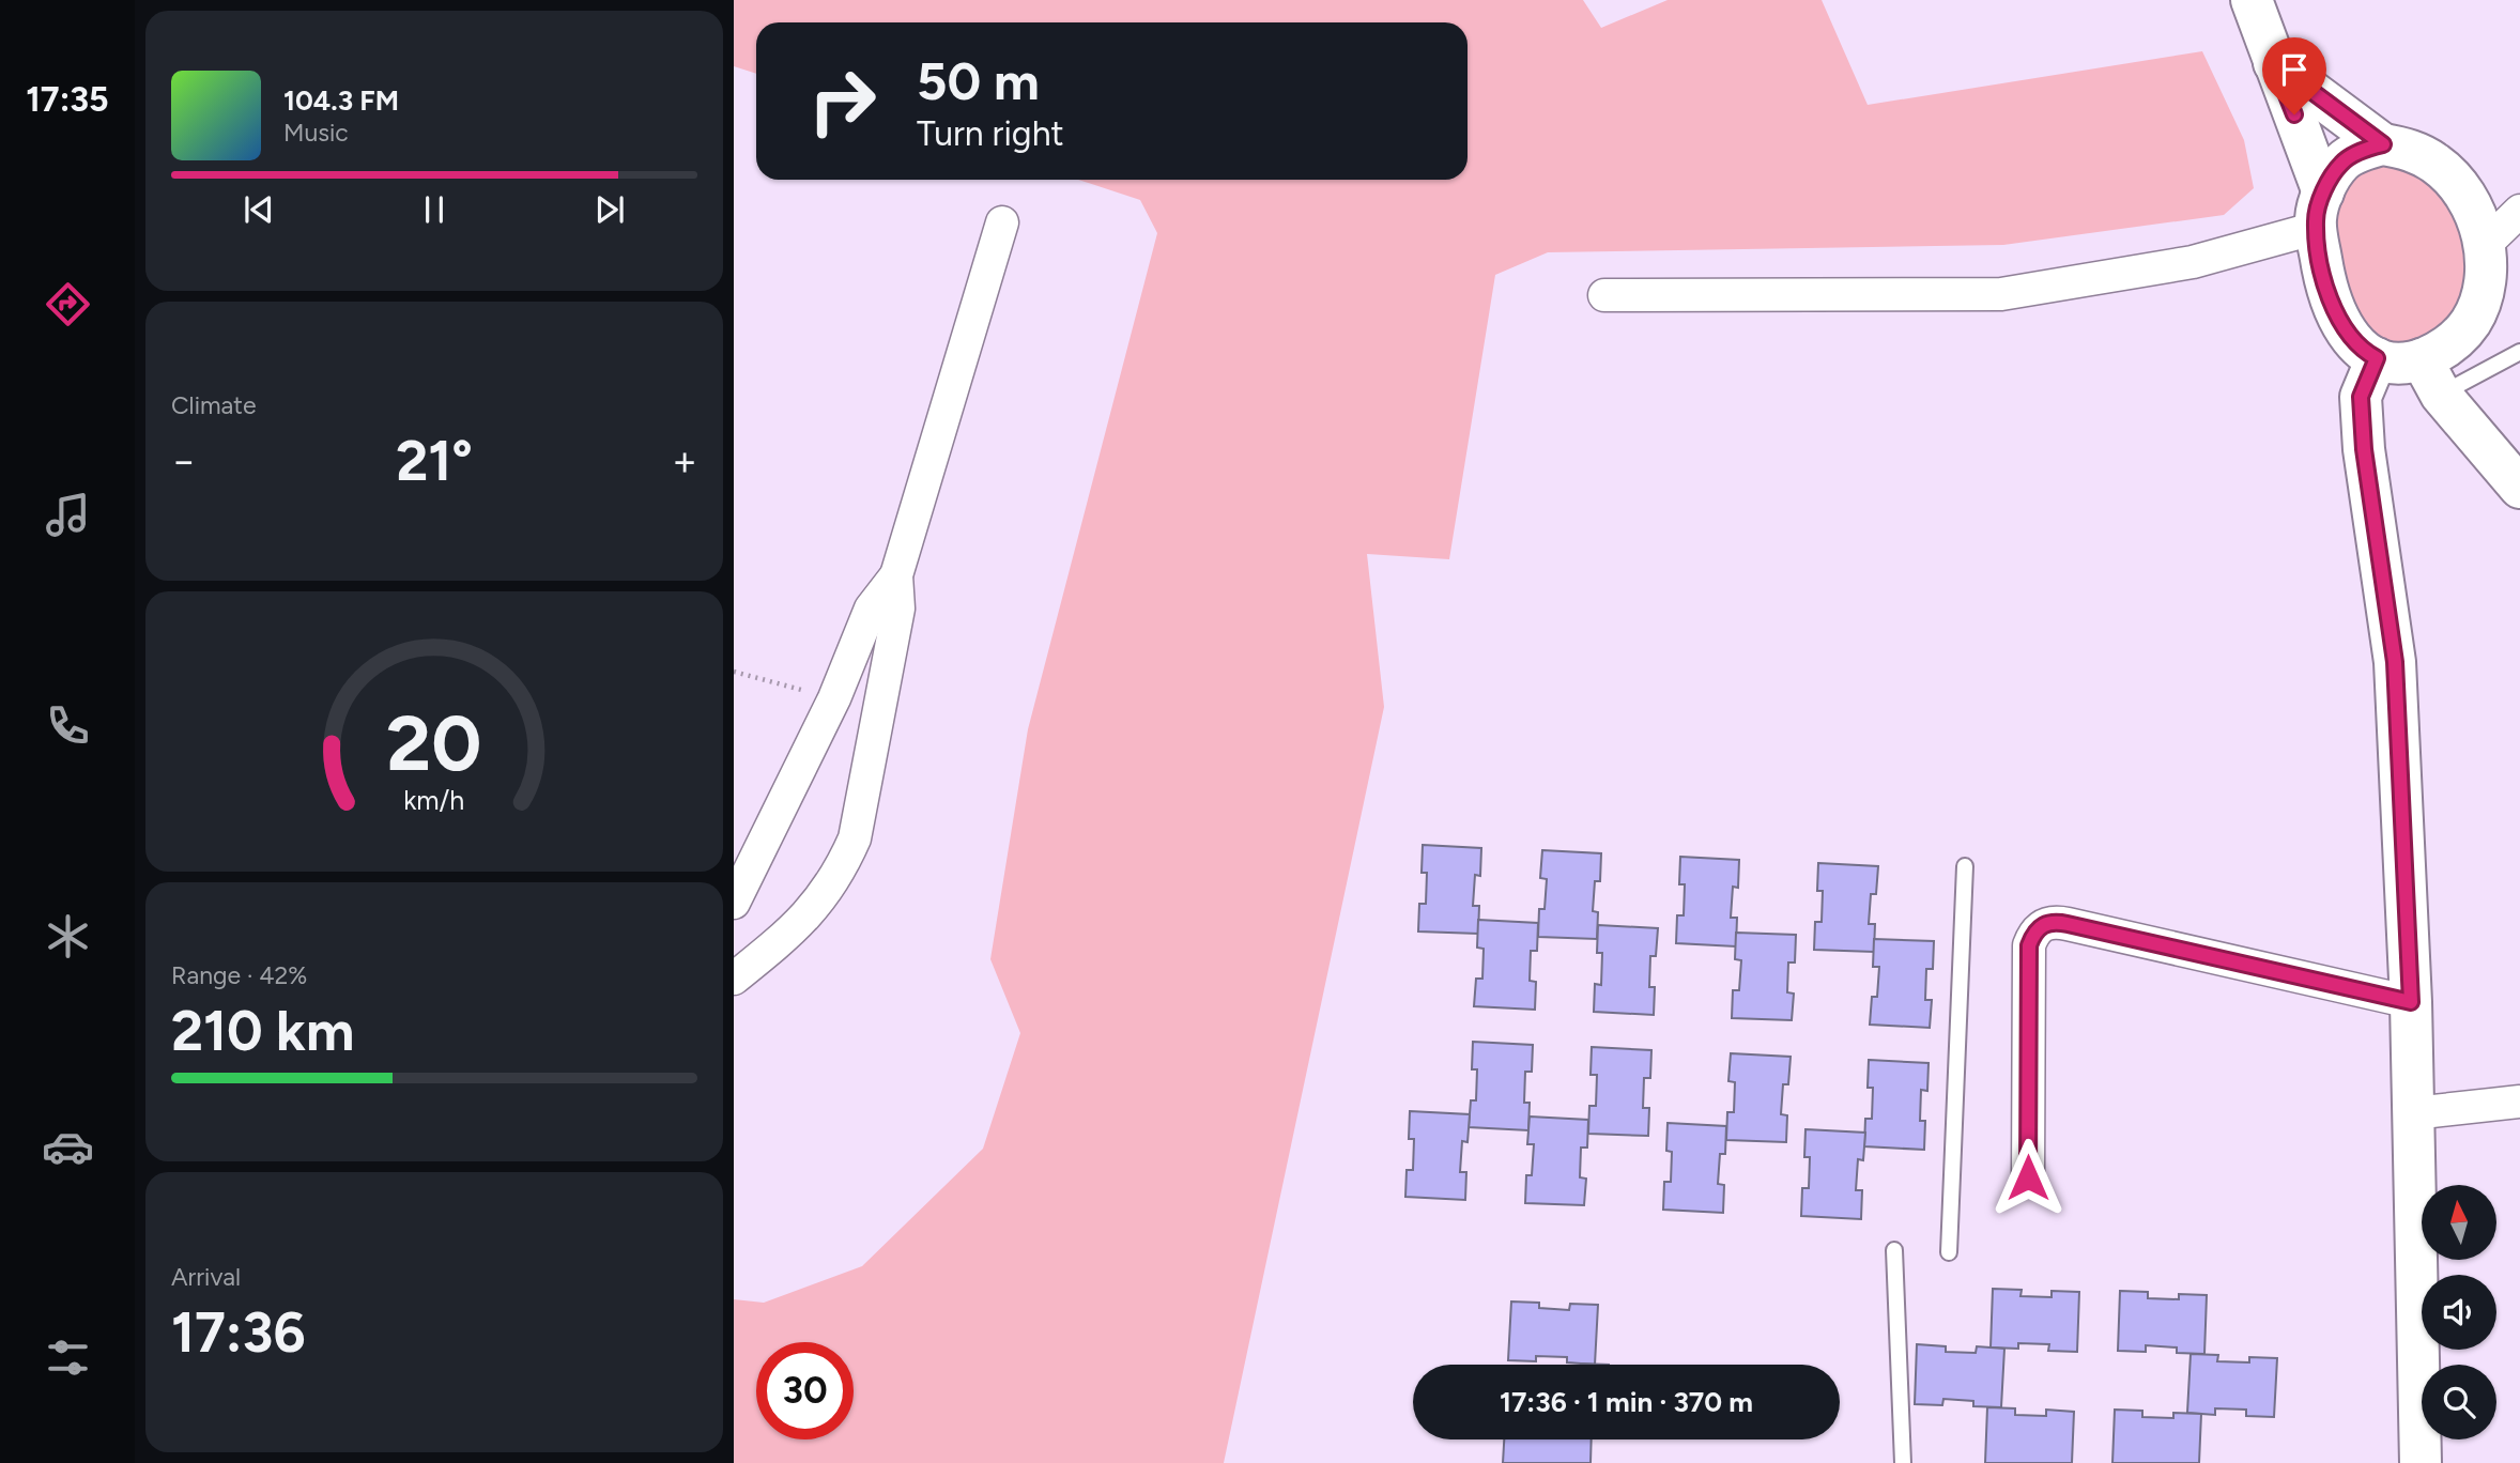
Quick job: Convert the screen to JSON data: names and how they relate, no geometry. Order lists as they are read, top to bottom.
{
  "north": "top",
  "page": {
    "tabs": "17:35",
    "turn": ["50 m", "Turn right"],
    "song": ["104.3 FM", "Music"],
    "tile": [
      "Climate",
      ["Range · 42%", "210 km"],
      ["Arrival", "17:36"]
    ],
    "heat": ["−", "21°", "+"],
    "limit": "30",
    "trip": "17:36 · 1 min · 370 m",
    "gauge": ["20", "km/h"]
  }
}
